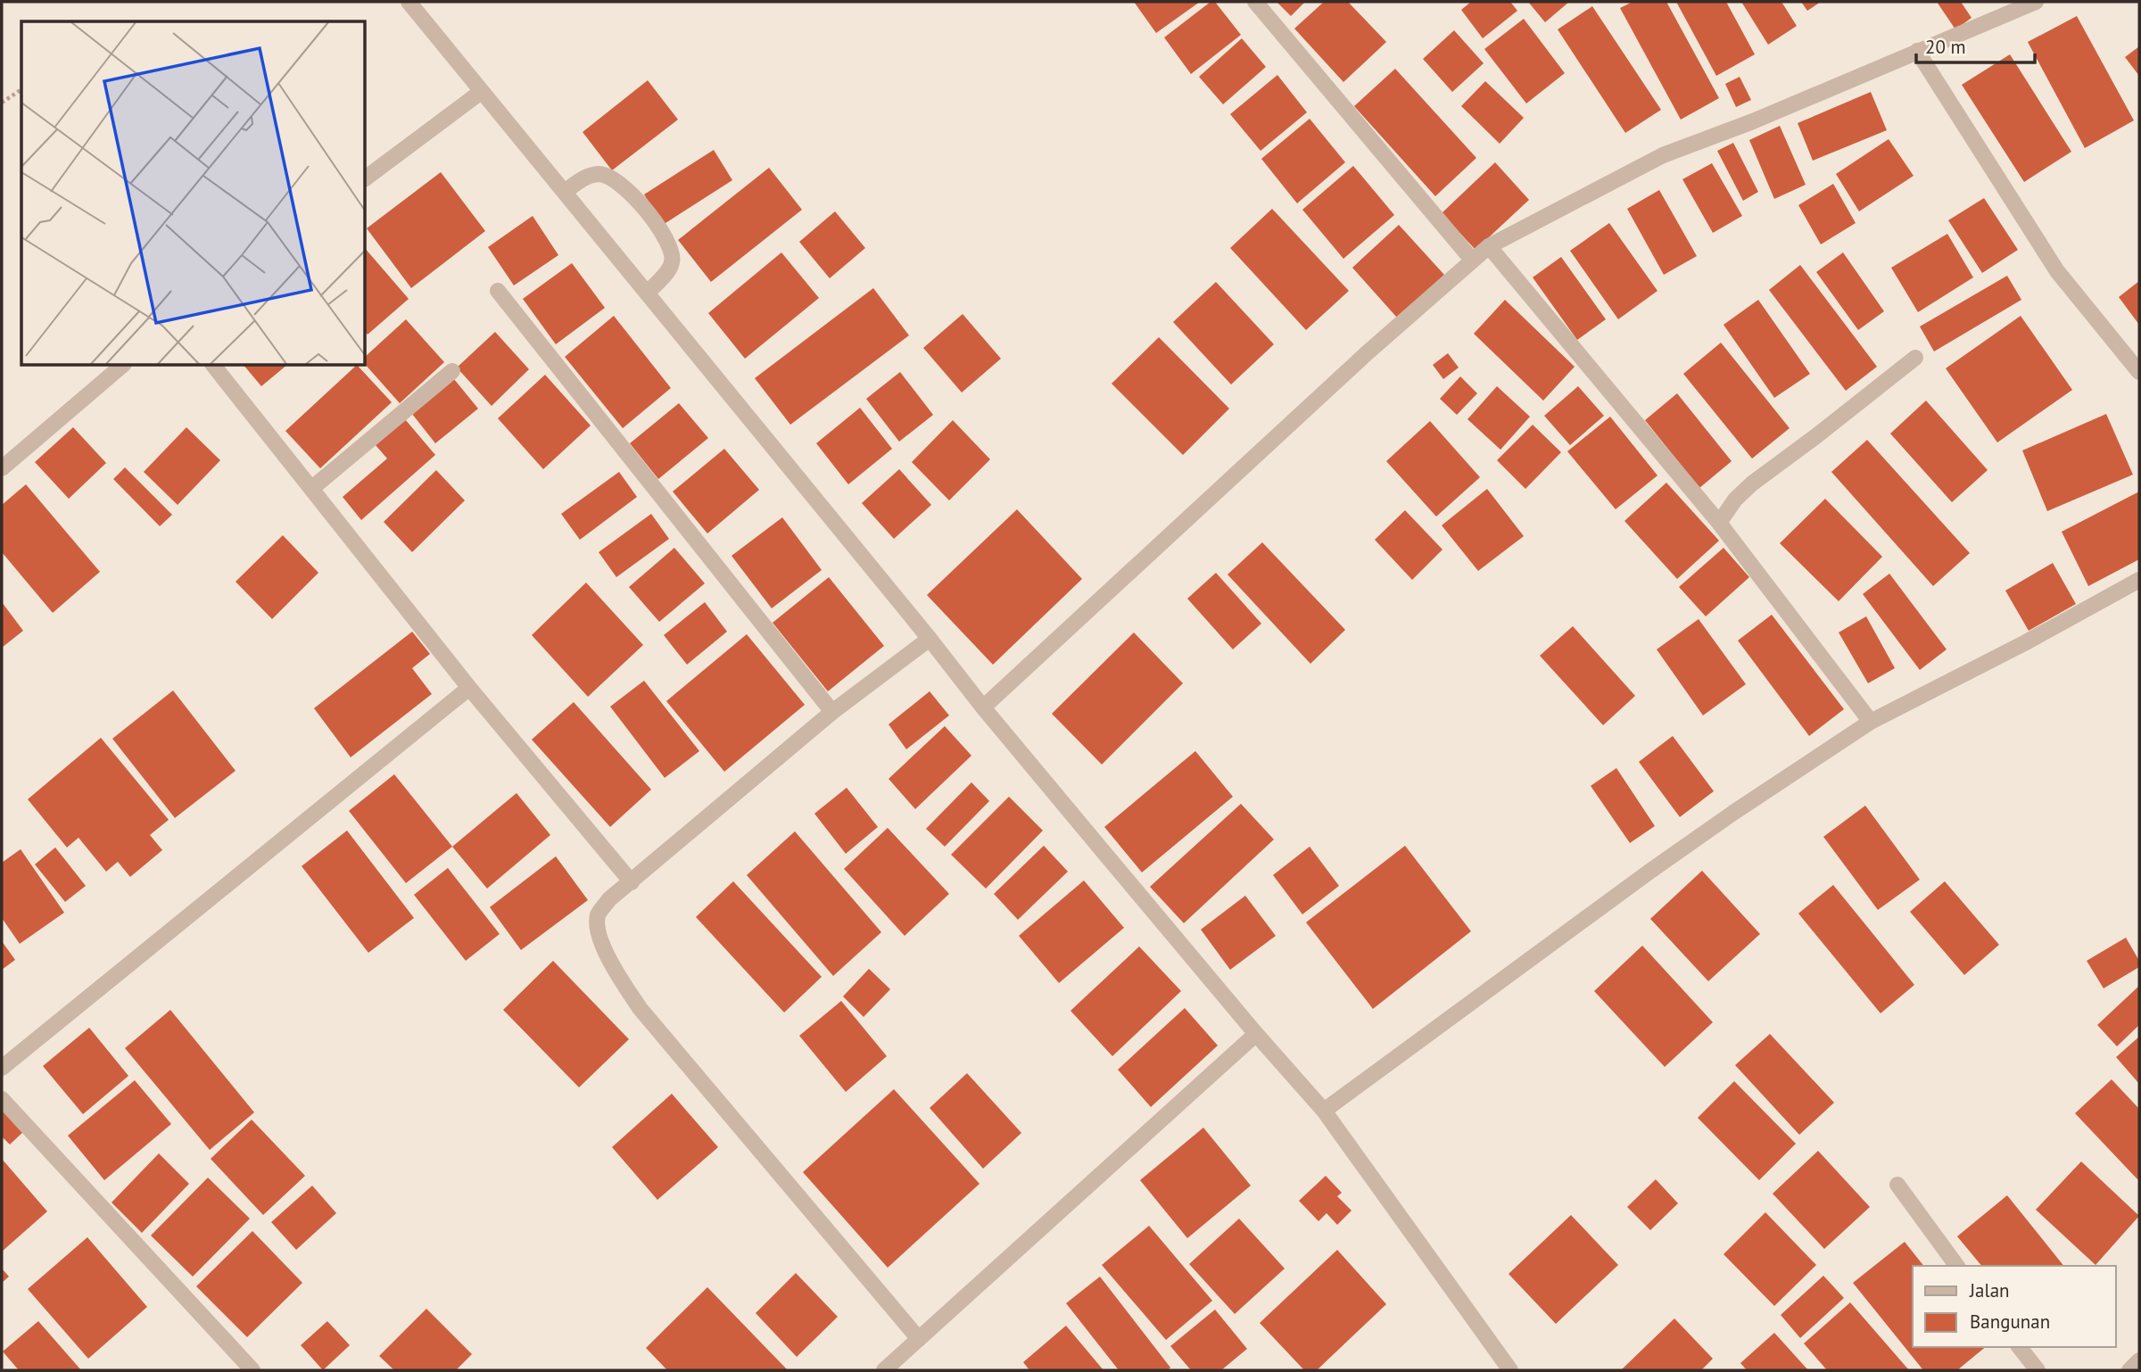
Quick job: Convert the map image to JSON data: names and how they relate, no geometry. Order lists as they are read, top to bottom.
{
  "legend": ["Jalan", "Bangunan"],
  "scale_bar": "20 m"
}
